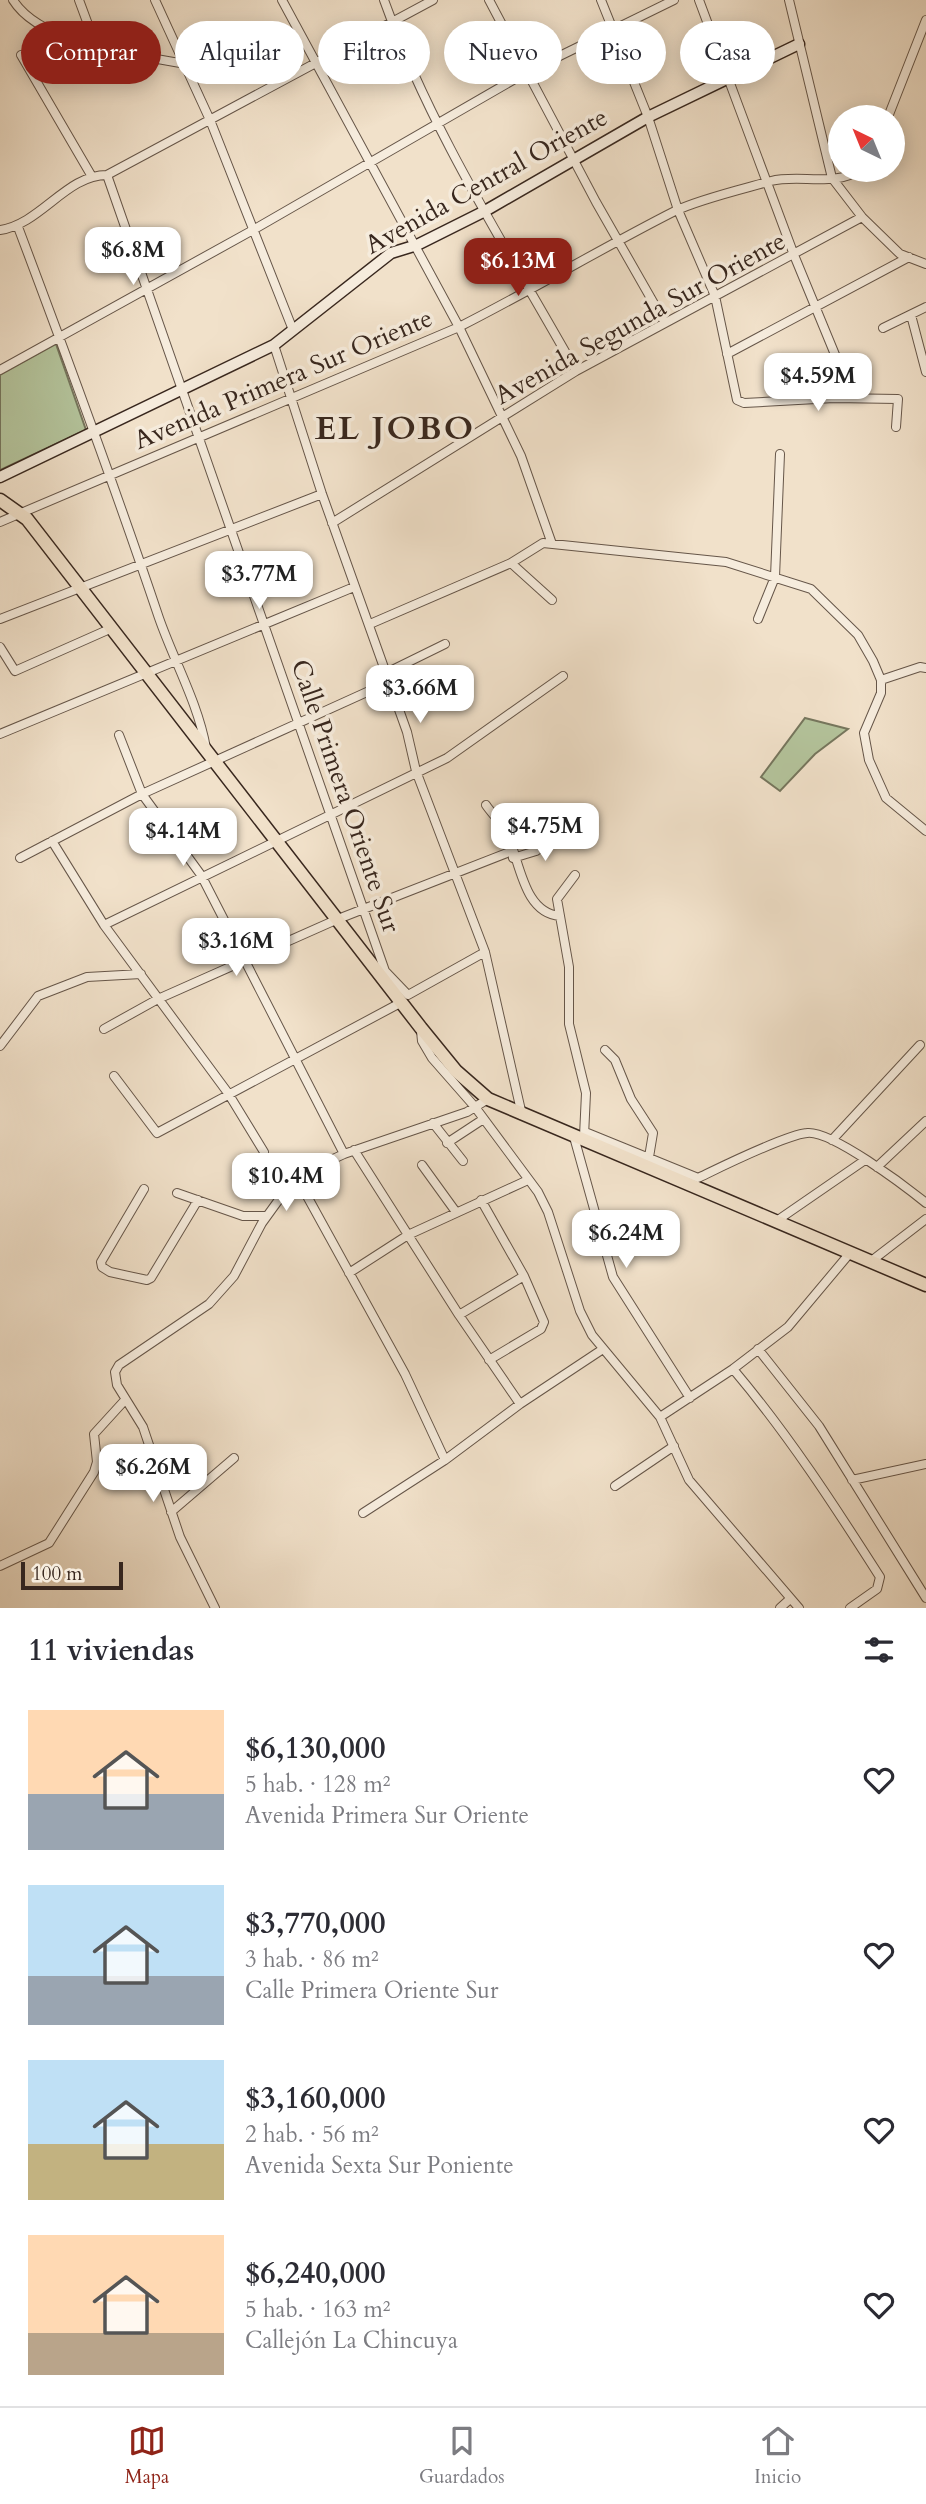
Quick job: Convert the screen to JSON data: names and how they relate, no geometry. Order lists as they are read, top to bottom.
{
  "streets": {
    "street": [
      "Avenida Central Oriente",
      "Avenida Segunda Sur Oriente",
      "Avenida Primera Sur Oriente",
      "Calle Primera Oriente Sur"
    ]
  },
  "crossings": [
    ["Avenida Central Oriente", "Calle Primera Oriente Sur"],
    ["Avenida Primera Sur Oriente", "Calle Primera Oriente Sur"]
  ],
  "districts": ["EL JOBO"],
  "scale_bar": "100 m",
  "north": "top left",
  "page": {
    "chip": [
      "Comprar",
      "Alquilar",
      "Filtros",
      "Nuevo",
      "Piso",
      "Casa"
    ],
    "price": [
      "$6.8M",
      "$6.13M",
      "$4.59M",
      "$3.77M",
      "$3.66M",
      "$4.75M",
      "$4.14M",
      "$3.16M",
      "$10.4M",
      "$6.24M",
      "$6.26M"
    ],
    "scale": "100 m",
    "heading": "11 viviendas",
    "list": [
      {
        "name": "$6,130,000",
        "note": "5 hab. · 128 m² · Avenida Primera Sur Oriente"
      },
      {
        "name": "$3,770,000",
        "note": "3 hab. · 86 m² · Calle Primera Oriente Sur"
      },
      {
        "name": "$3,160,000",
        "note": "2 hab. · 56 m² · Avenida Sexta Sur Poniente"
      },
      {
        "name": "$6,240,000",
        "note": "5 hab. · 163 m² · Callejón La Chincuya"
      }
    ],
    "tabs": ["Mapa", "Guardados", "Inicio"]
  }
}
